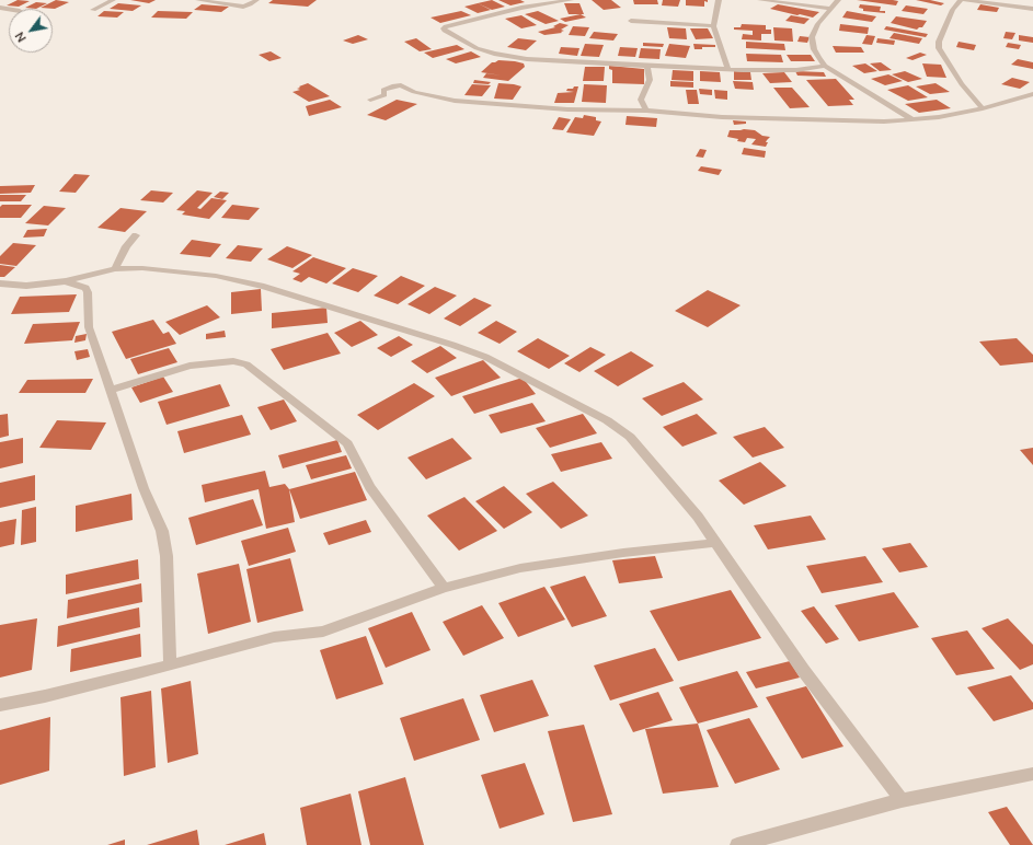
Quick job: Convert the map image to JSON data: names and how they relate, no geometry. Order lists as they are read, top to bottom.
{
  "north": "bottom left"
}
